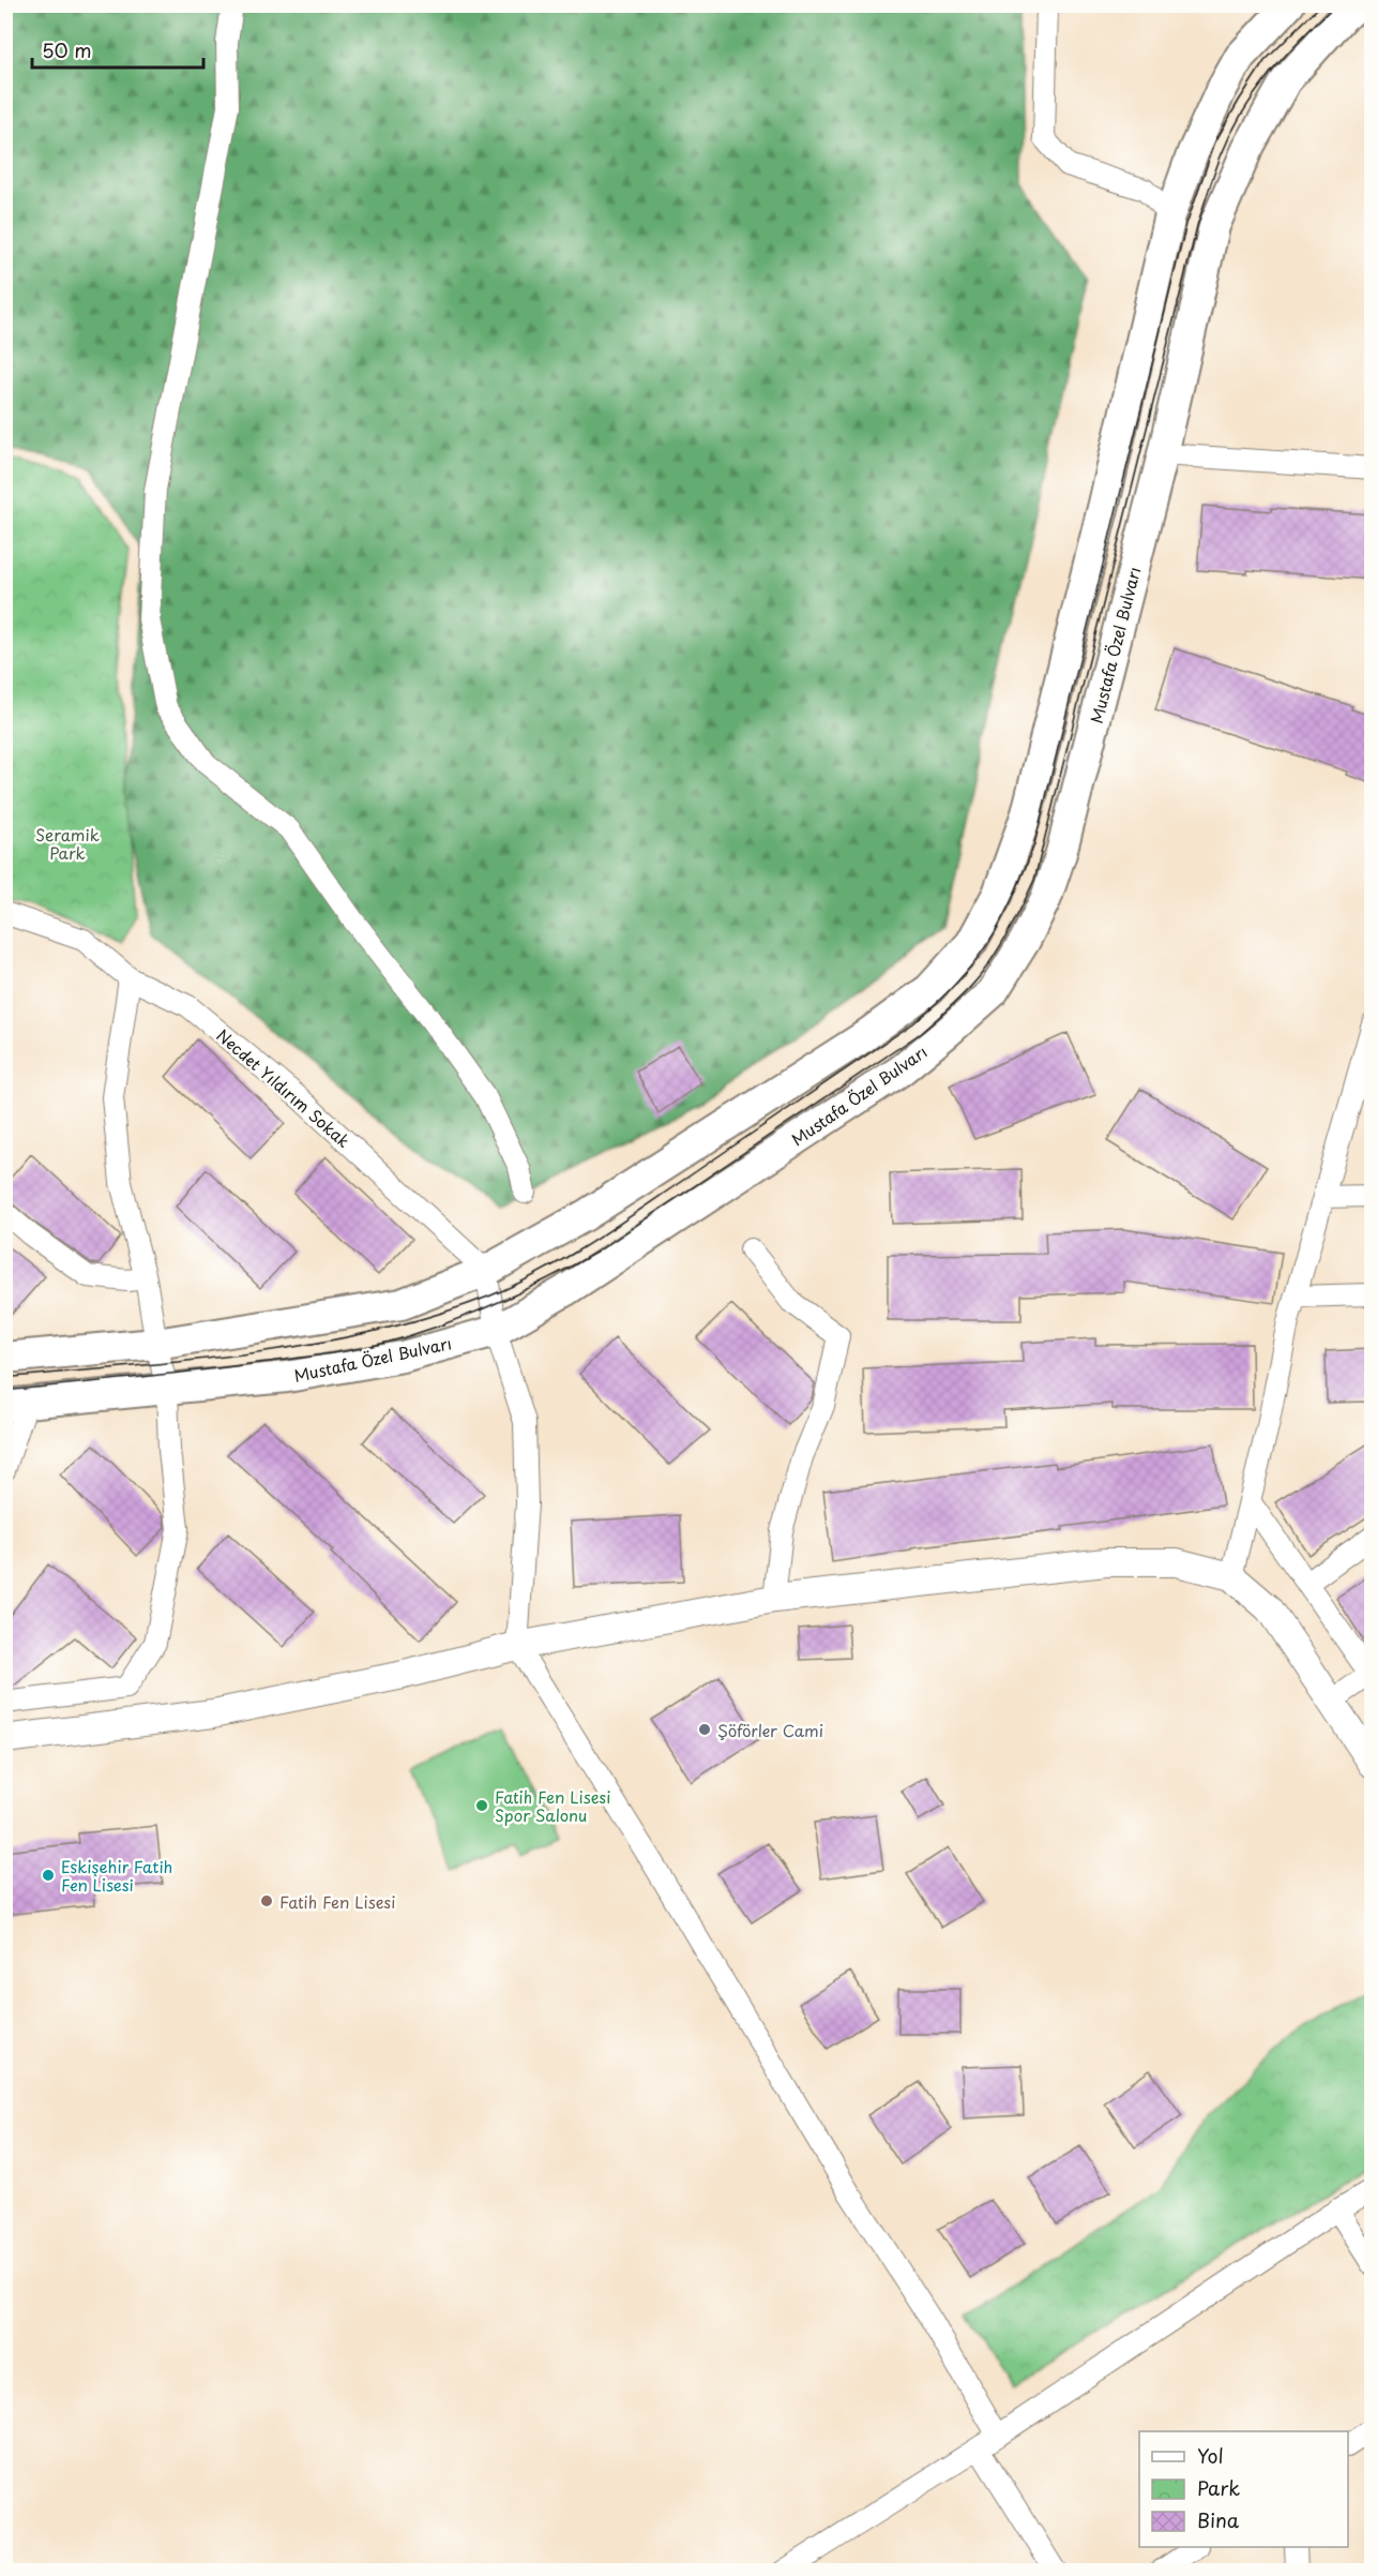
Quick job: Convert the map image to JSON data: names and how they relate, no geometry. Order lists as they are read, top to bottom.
{
  "streets": {
    "main road": ["Mustafa Özel Bulvarı"],
    "street": ["Necdet Yıldırım Sokak"]
  },
  "parks": ["Seramik Park"],
  "places": [
    "Şöförler Cami",
    "Fatih Fen Lisesi Spor Salonu",
    "Eskişehir Fatih Fen Lisesi",
    "Fatih Fen Lisesi"
  ],
  "legend": ["Yol", "Park", "Bina"],
  "scale_bar": "50 m"
}
